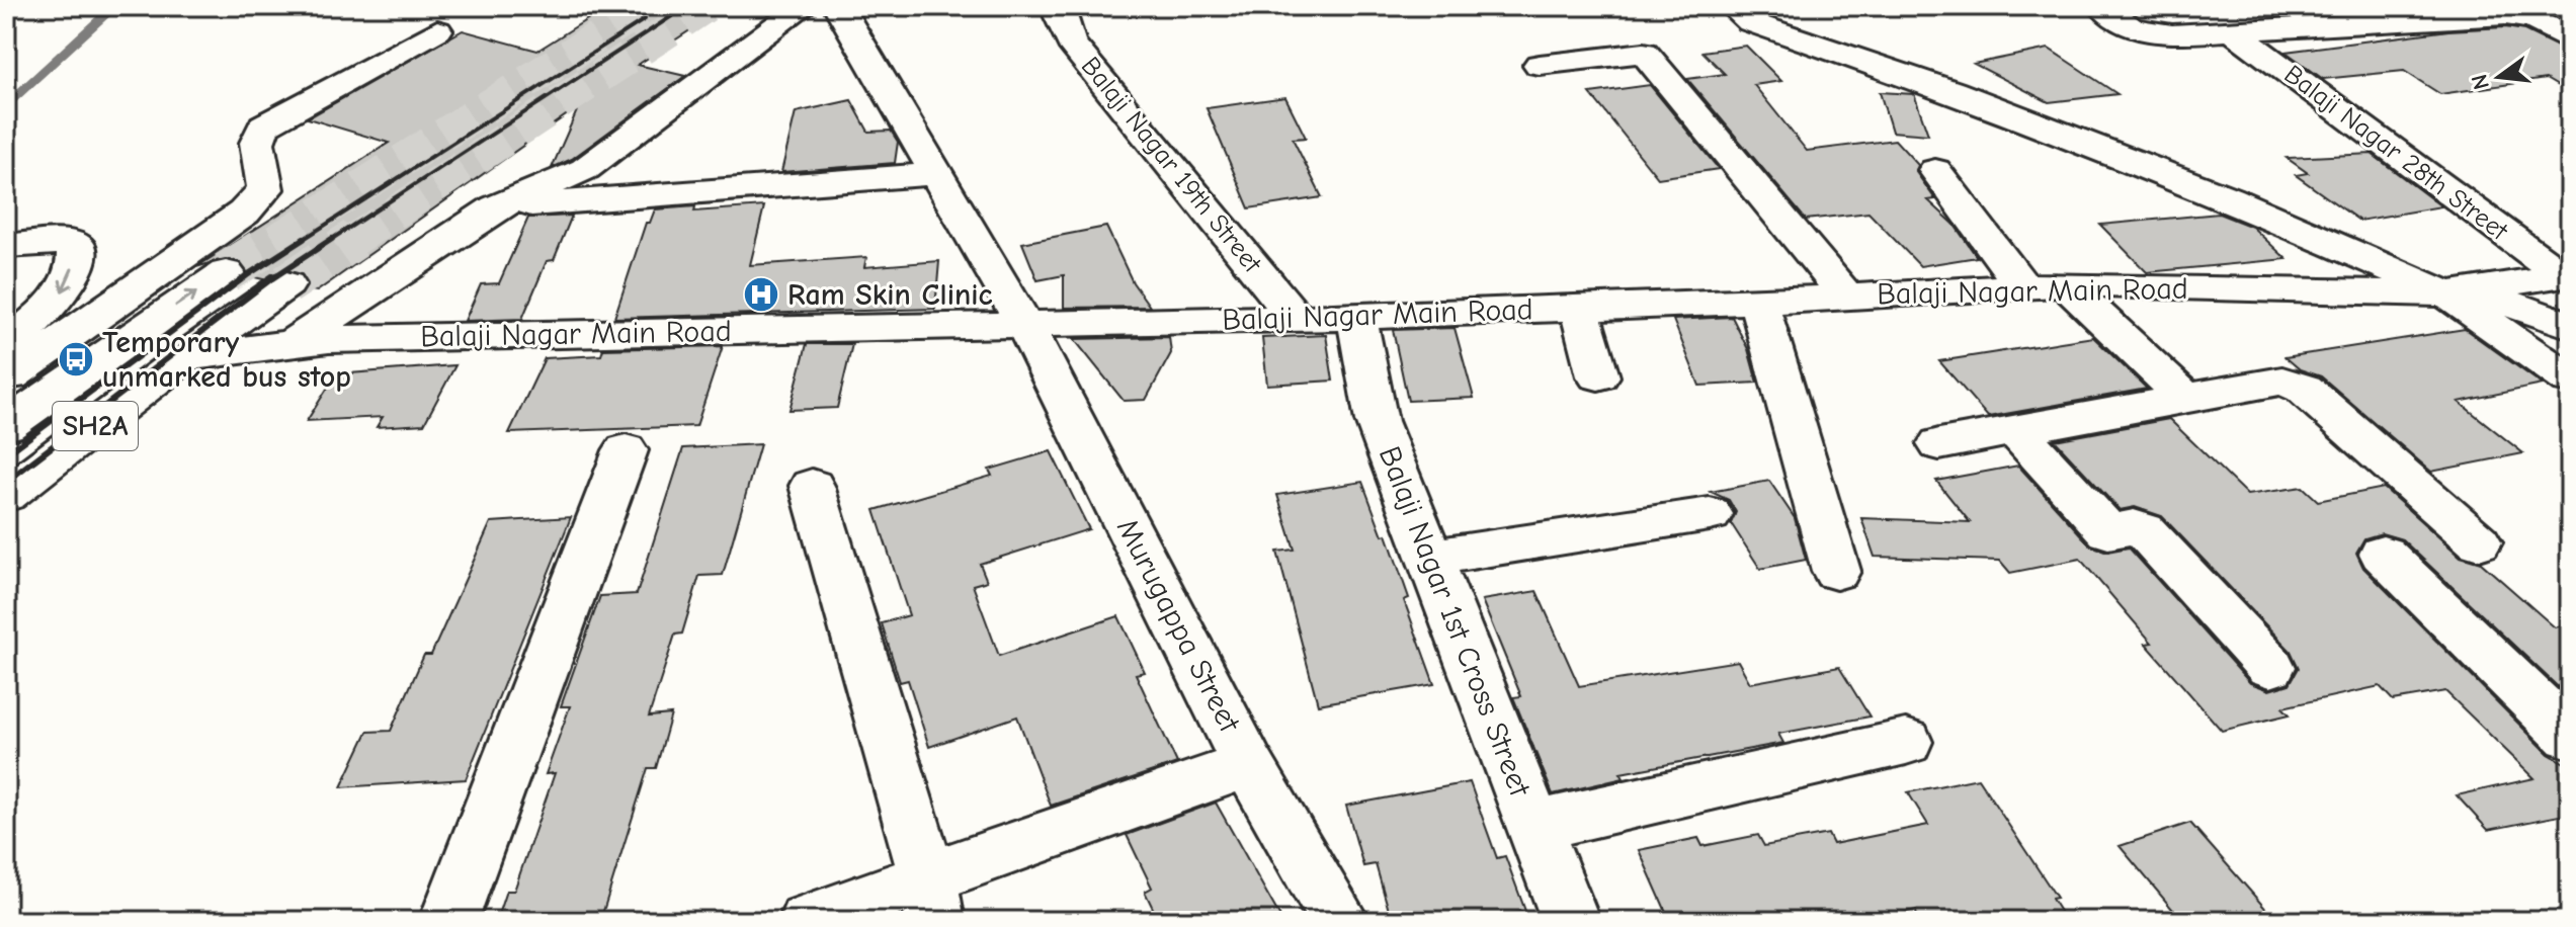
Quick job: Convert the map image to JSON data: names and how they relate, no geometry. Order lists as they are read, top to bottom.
{
  "streets": {
    "street": [
      "Balaji Nagar 28th Street",
      "Balaji Nagar 19th Street",
      "Balaji Nagar Main Road",
      "SH2A",
      "Balaji Nagar 1st Cross Street",
      "Murugappa Street"
    ]
  },
  "crossings": [
    ["Balaji Nagar 28th Street", "Balaji Nagar Main Road"],
    ["Balaji Nagar 19th Street", "Balaji Nagar Main Road"],
    ["Balaji Nagar Main Road", "SH2A"],
    ["Balaji Nagar Main Road", "Balaji Nagar 1st Cross Street"],
    ["Balaji Nagar Main Road", "Murugappa Street"]
  ],
  "places": {
    "hospital": ["Ram Skin Clinic"],
    "bus stop": ["Temporary unmarked bus stop"]
  },
  "north": "left"
}
